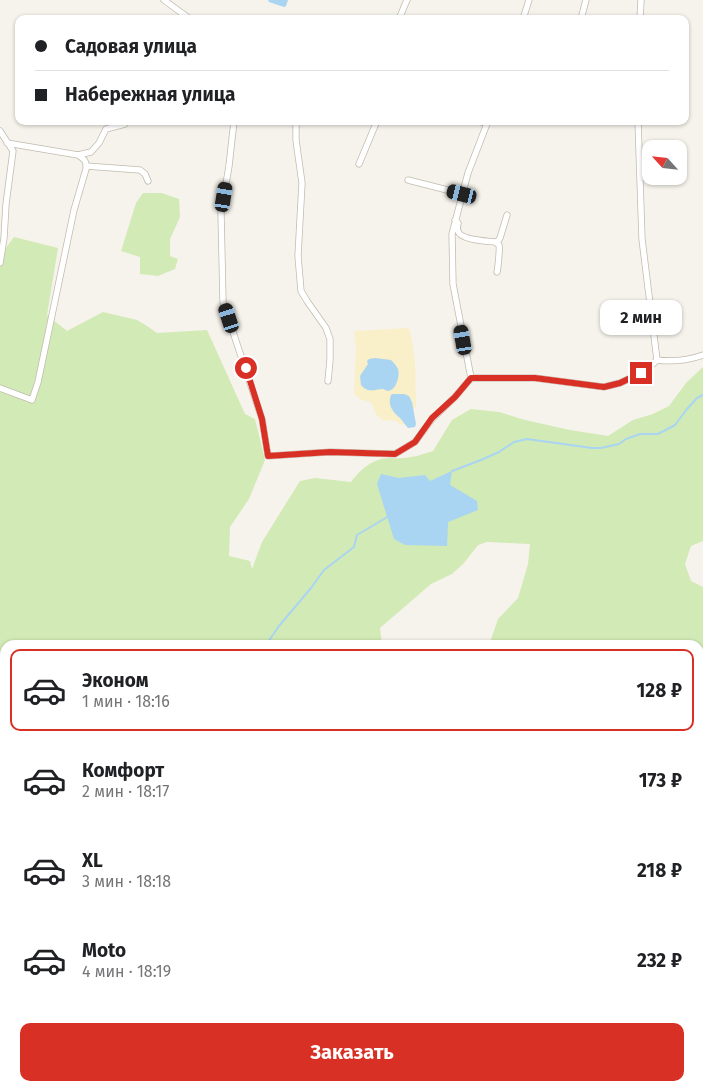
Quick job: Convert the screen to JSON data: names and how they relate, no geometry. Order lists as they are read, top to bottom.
{
  "north": "top left",
  "page": {
    "banner": ["Садовая улица", "Набережная улица"],
    "bubble": "2 мин",
    "list": [
      {
        "name": "Эконом",
        "note": "1 мин · 18:16",
        "value": "128 ₽"
      },
      {
        "name": "Комфорт",
        "note": "2 мин · 18:17",
        "value": "173 ₽"
      },
      {
        "name": "XL",
        "note": "3 мин · 18:18",
        "value": "218 ₽"
      },
      {
        "name": "Moto",
        "note": "4 мин · 18:19",
        "value": "232 ₽"
      }
    ],
    "buttons": "Заказать"
  }
}
